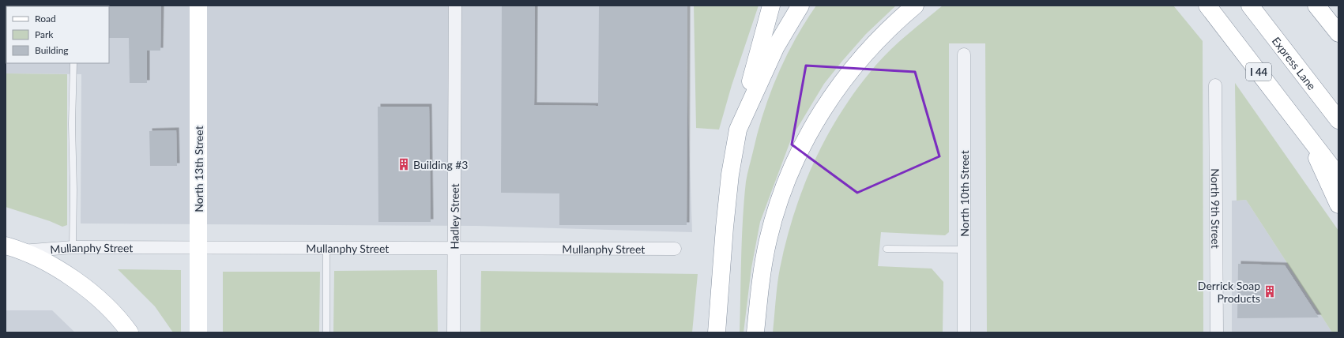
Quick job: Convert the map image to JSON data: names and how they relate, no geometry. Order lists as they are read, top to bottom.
{
  "streets": {
    "main road": ["Express Lane", "I 44", "North 13th Street"],
    "street": [
      "North 10th Street",
      "North 9th Street",
      "Hadley Street",
      "Mullanphy Street"
    ]
  },
  "crossings": [
    ["North 13th Street", "Mullanphy Street"],
    ["Hadley Street", "Mullanphy Street"]
  ],
  "places": {
    "building": ["Building #3", "Derrick Soap Products"]
  },
  "legend": ["Road", "Park", "Building"]
}
